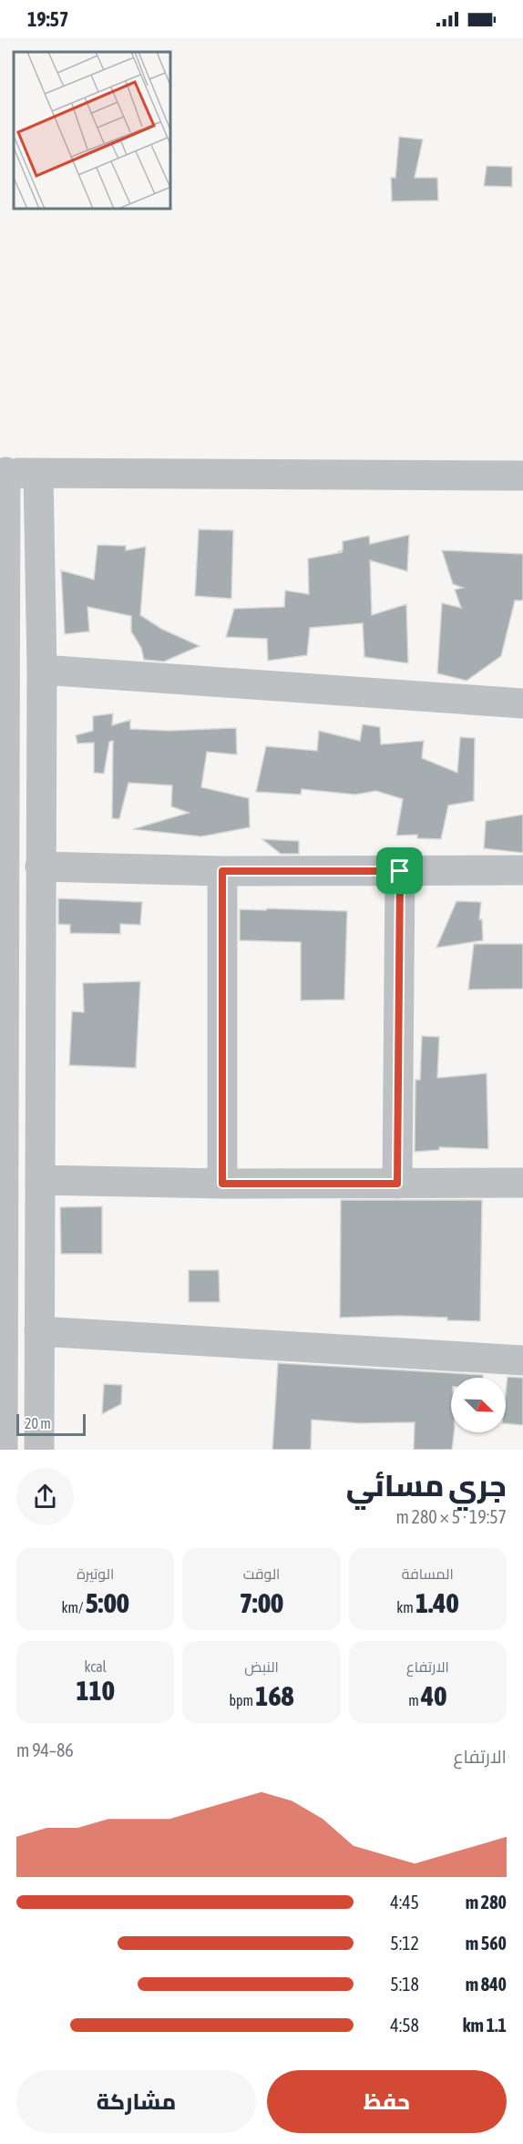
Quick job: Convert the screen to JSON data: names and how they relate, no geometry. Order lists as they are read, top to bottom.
{
  "scale_bar": "20 m",
  "north": "bottom right",
  "page": {
    "status": "19:57",
    "scale": "20 m",
    "heading": ["جري مسائي", "19:57 · 5 × 280 m"],
    "stats": [
      ["المسافة", "1.40 km"],
      ["الوقت", "7:00"],
      ["الوتيرة", "5:00 /km"],
      ["الارتفاع", "40 m"],
      ["النبض", "168 bpm"],
      ["kcal", "110"]
    ],
    "chart": ["الارتفاع", "86–94 m"],
    "list": [
      {
        "name": "280 m",
        "note": "4:45"
      },
      {
        "name": "560 m",
        "note": "5:12"
      },
      {
        "name": "840 m",
        "note": "5:18"
      },
      {
        "name": "1.1 km",
        "note": "4:58"
      }
    ],
    "buttons": ["حفظ", "مشاركة"]
  }
}
